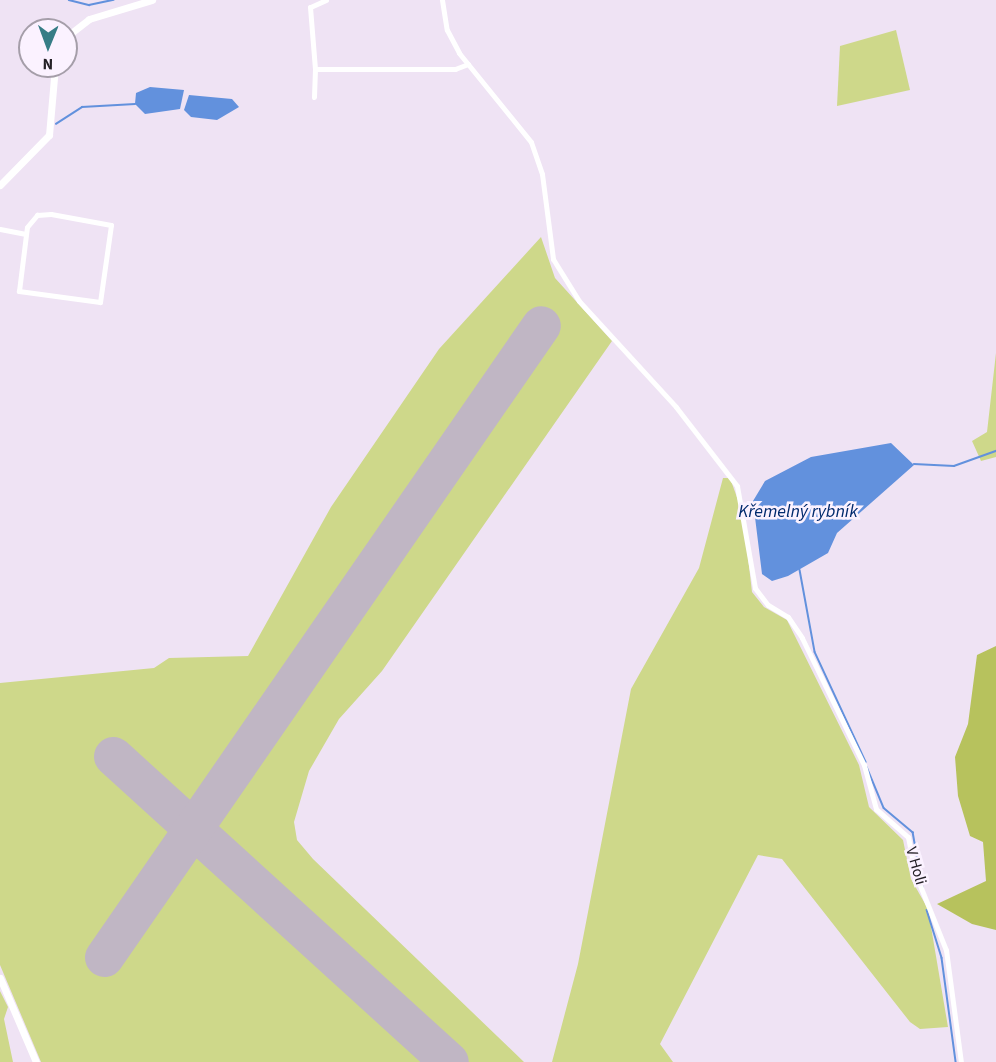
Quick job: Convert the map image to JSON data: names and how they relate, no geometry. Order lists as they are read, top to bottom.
{
  "streets": {
    "street": ["V Holi"]
  },
  "water": ["Křemelný rybník"],
  "north": "bottom"
}
